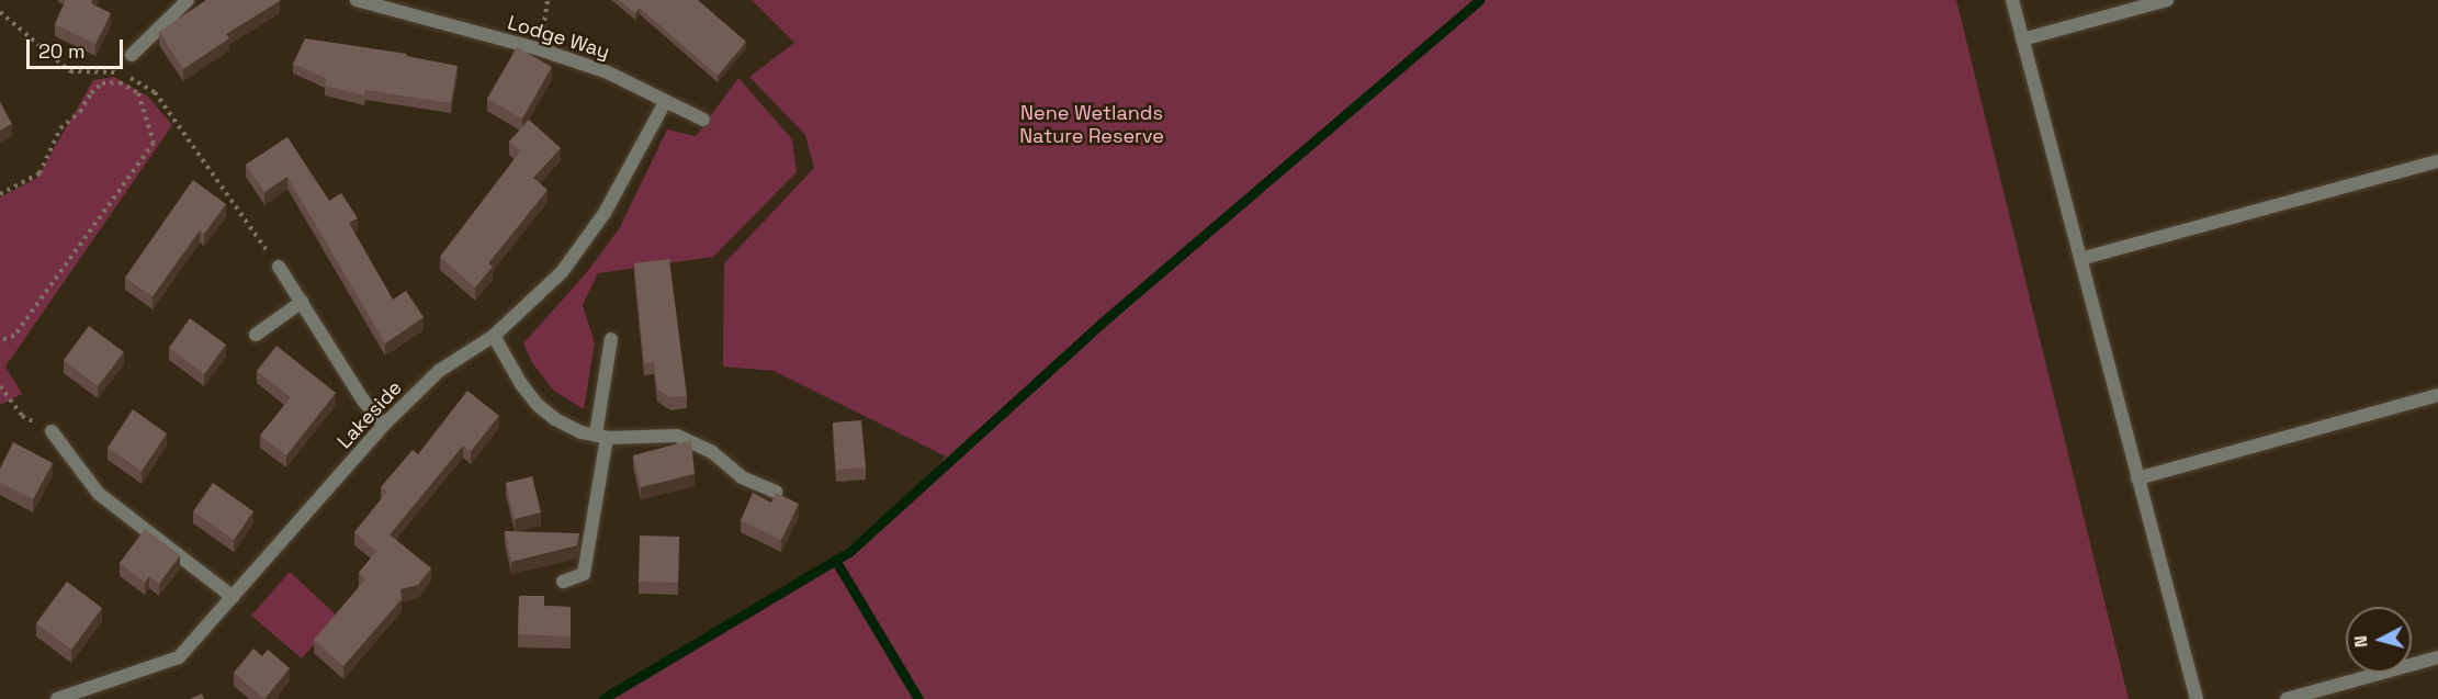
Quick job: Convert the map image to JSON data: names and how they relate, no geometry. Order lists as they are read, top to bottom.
{
  "streets": {
    "street": ["Lodge Way", "Lakeside"]
  },
  "crossings": [
    ["Lodge Way", "Lakeside"]
  ],
  "parks": ["Nene Wetlands Nature Reserve"],
  "scale_bar": "20 m",
  "north": "left"
}
